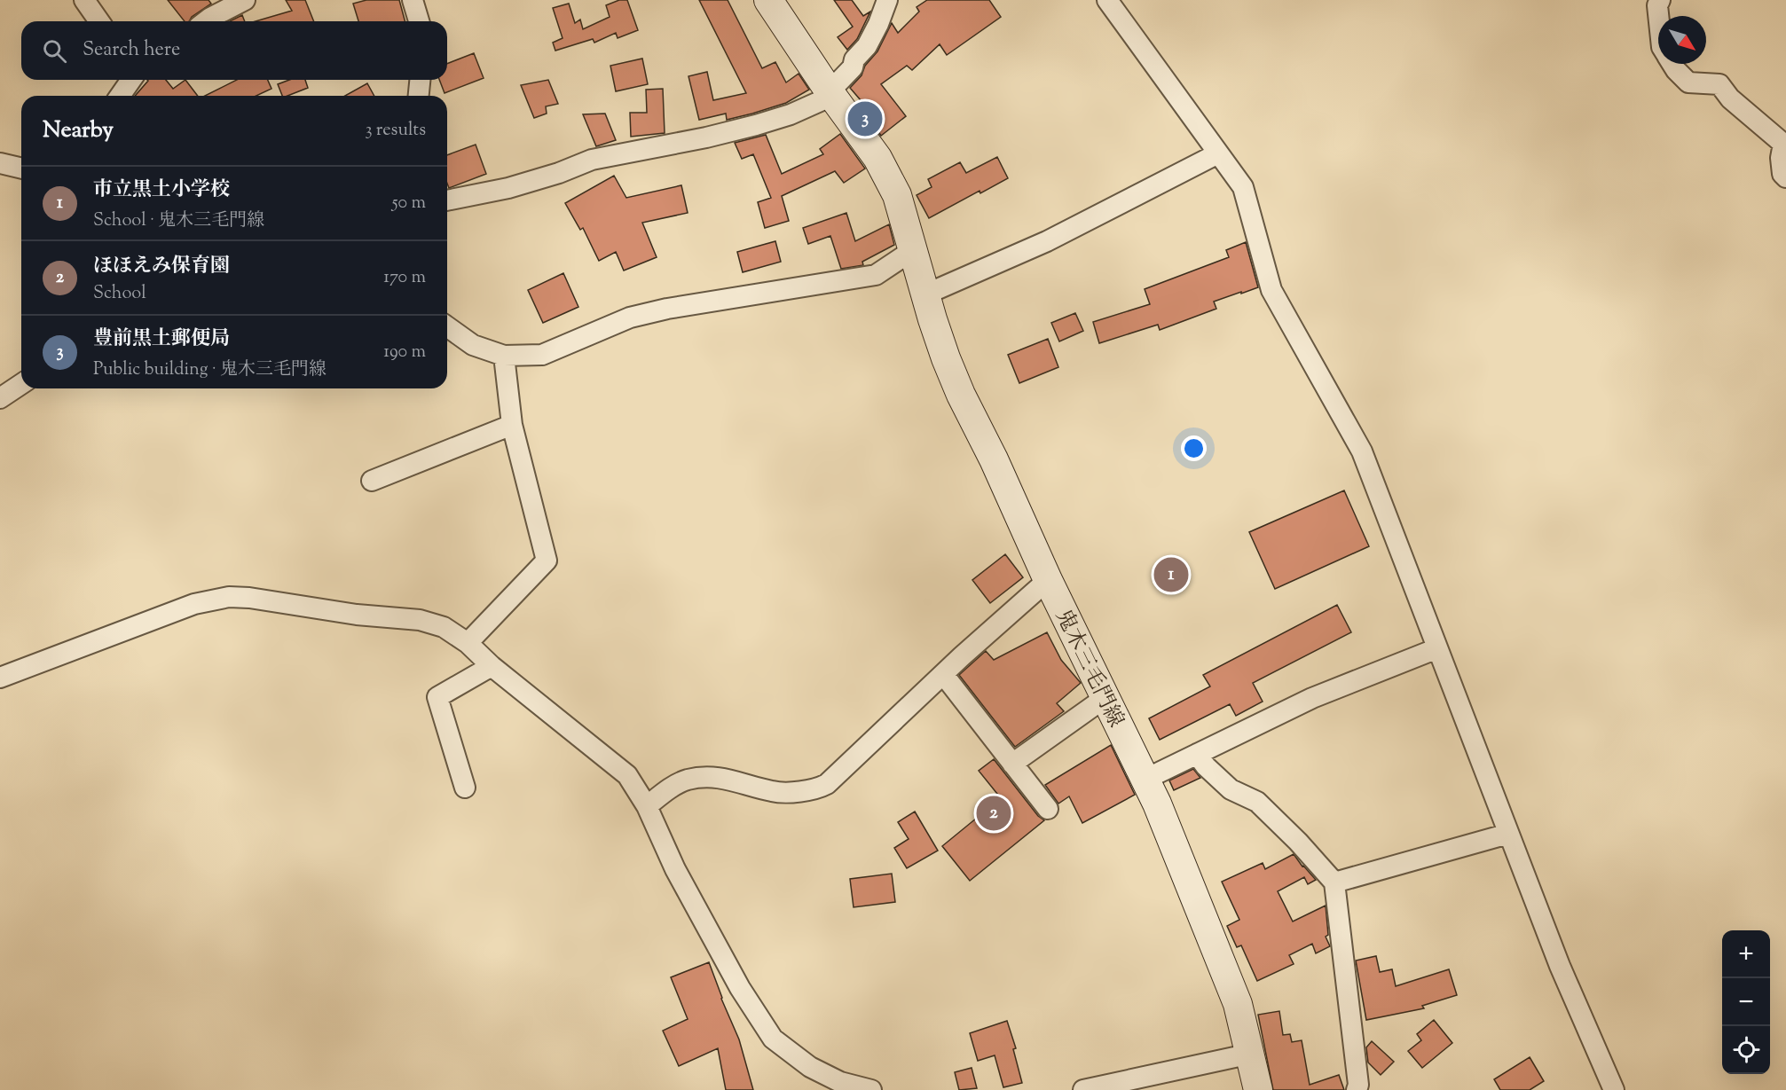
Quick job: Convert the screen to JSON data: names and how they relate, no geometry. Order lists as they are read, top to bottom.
{
  "streets": {
    "main road": ["鬼木三毛門線"]
  },
  "north": "bottom right",
  "page": {
    "search": "Search here",
    "heading": ["Nearby", "3 results"],
    "pins": ["3", "1", "2"],
    "list": [
      {
        "mark": "1",
        "name": "市立黒土小学校",
        "note": "School · 鬼木三毛門線",
        "value": "50 m"
      },
      {
        "mark": "2",
        "name": "ほほえみ保育園",
        "note": "School",
        "value": "170 m"
      },
      {
        "mark": "3",
        "name": "豊前黒土郵便局",
        "note": "Public building · 鬼木三毛門線",
        "value": "190 m"
      }
    ],
    "map_buttons": ["+", "−"]
  }
}
